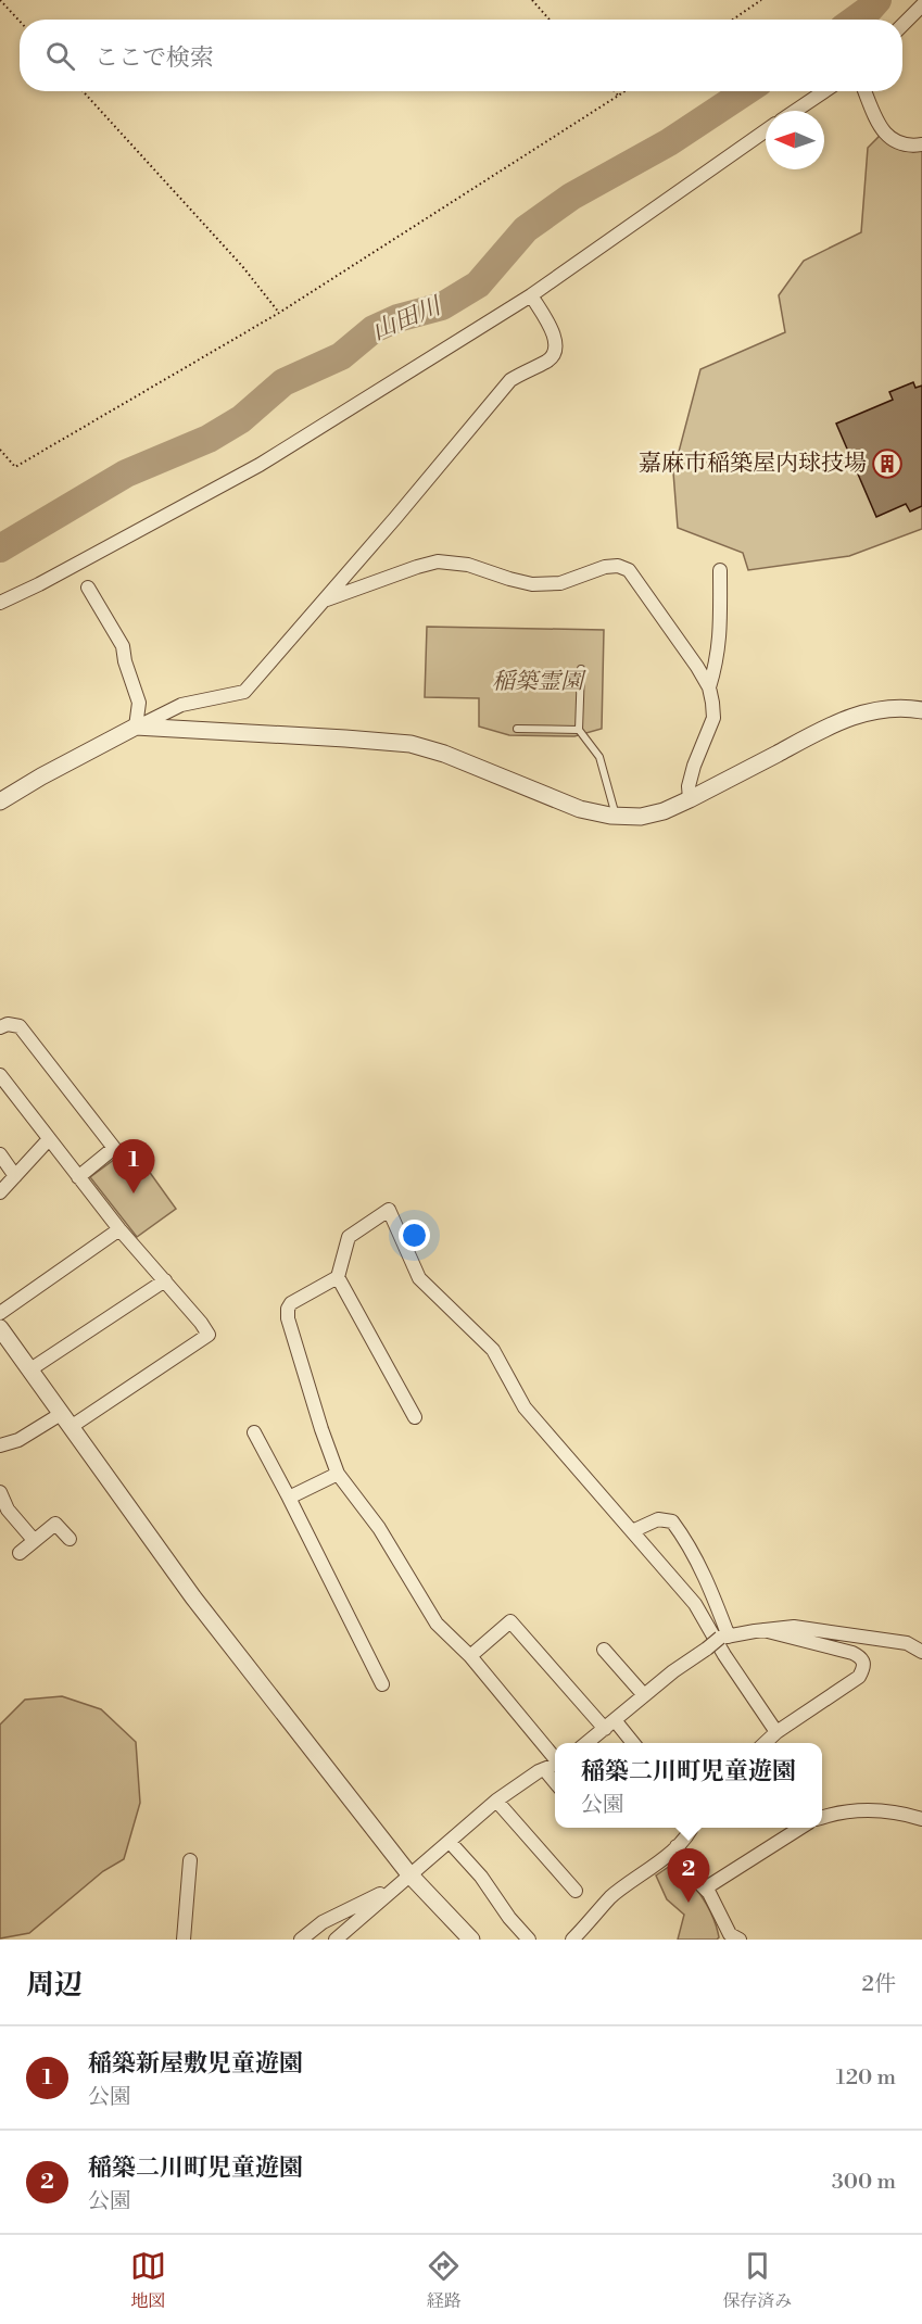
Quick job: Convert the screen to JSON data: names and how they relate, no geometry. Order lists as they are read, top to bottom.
{
  "water": ["山田川"],
  "parks": ["稲築霊園"],
  "places": {
    "building": ["嘉麻市稲築屋内球技場"]
  },
  "north": "left",
  "page": {
    "search": "ここで検索",
    "pins": ["1", "2"],
    "popup": ["稲築二川町児童遊園", "公園"],
    "heading": ["周辺", "2件"],
    "list": [
      {
        "mark": "1",
        "name": "稲築新屋敷児童遊園",
        "note": "公園",
        "value": "120 m"
      },
      {
        "mark": "2",
        "name": "稲築二川町児童遊園",
        "note": "公園",
        "value": "300 m"
      }
    ],
    "nav": ["地図", "経路", "保存済み"]
  }
}
